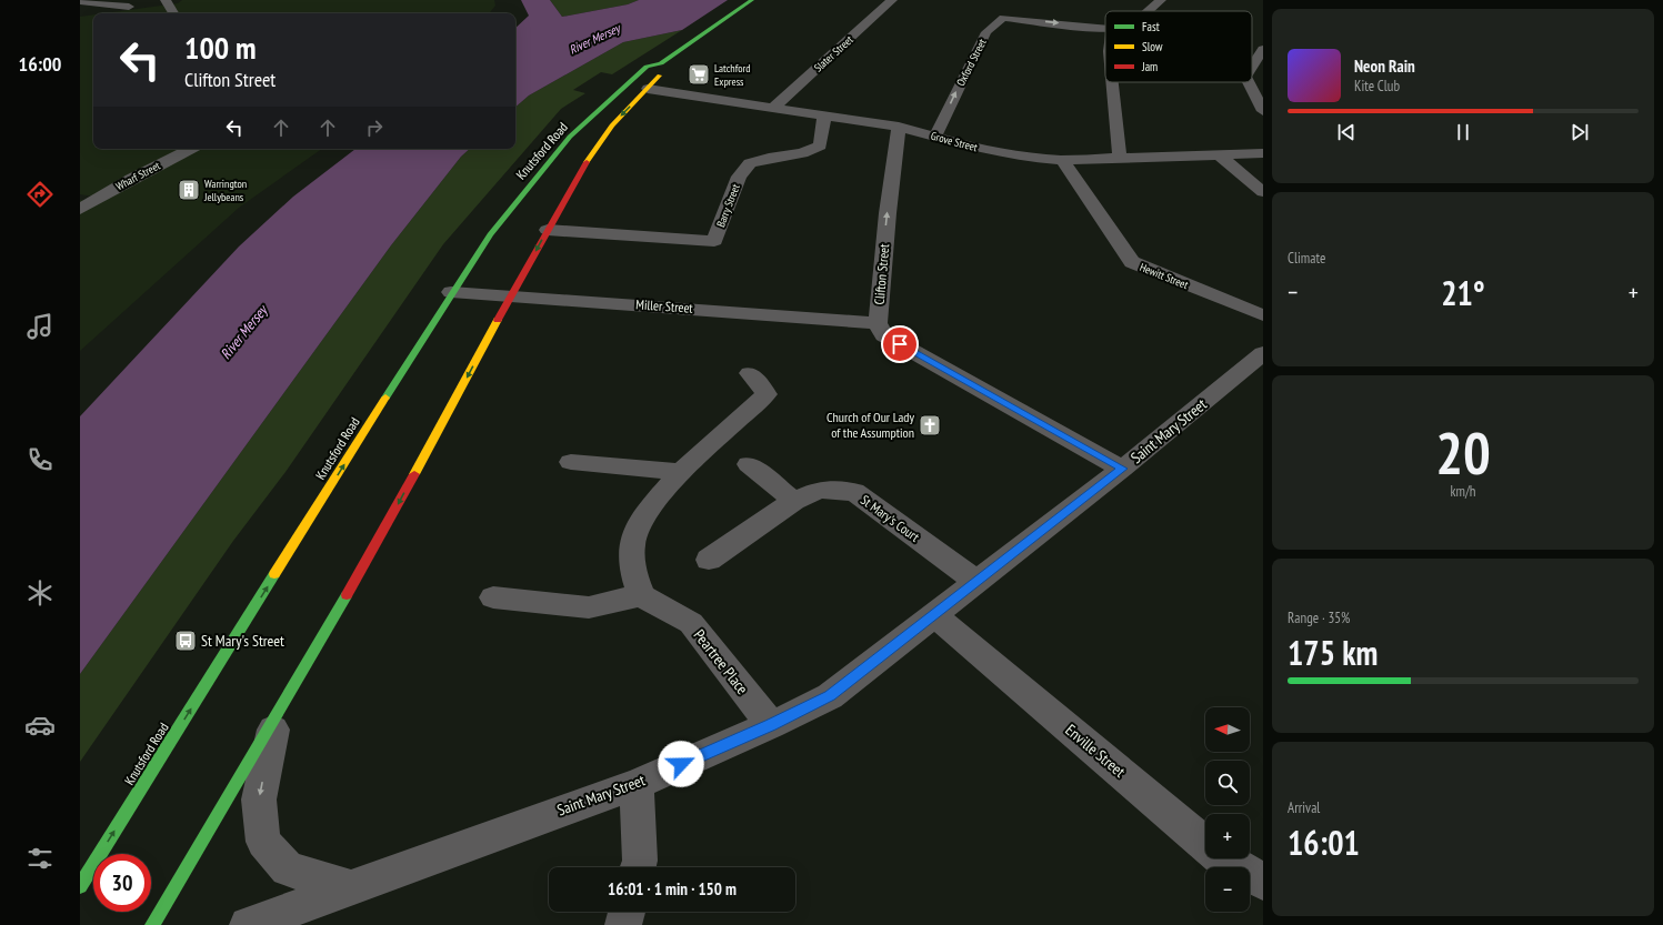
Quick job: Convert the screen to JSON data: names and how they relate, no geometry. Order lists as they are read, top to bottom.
{
  "streets": {
    "highway": ["Knutsford Road"],
    "street": [
      "Slater Street",
      "Oxford Street",
      "Grove Street",
      "Wharf Street",
      "Barry Street",
      "Clifton Street",
      "Hewitt Street",
      "Miller Street",
      "Saint Mary Street",
      "St Mary's Court",
      "Peartree Place",
      "Enville Street"
    ]
  },
  "crossings": [
    ["Slater Street", "Grove Street"],
    ["Oxford Street", "Grove Street"],
    ["Grove Street", "Barry Street"],
    ["Grove Street", "Clifton Street"],
    ["Grove Street", "Hewitt Street"],
    ["Knutsford Road", "Miller Street"],
    ["Clifton Street", "Miller Street"],
    ["Clifton Street", "Saint Mary Street"],
    ["Saint Mary Street", "St Mary's Court"],
    ["Saint Mary Street", "Peartree Place"],
    ["Saint Mary Street", "Enville Street"]
  ],
  "one_way": ["Oxford Street", "Clifton Street"],
  "water": ["River Mersey"],
  "places": {
    "supermarket": ["Latchford Express"],
    "building": ["Warrington Jellybeans"],
    "church": ["Church of Our Lady of the Assumption"],
    "bus stop": ["St Mary's Street"]
  },
  "legend": ["Fast", "Slow", "Jam"],
  "north": "left",
  "page": {
    "tabs": "16:00",
    "turn": ["100 m", "Clifton Street"],
    "song": ["Neon Rain", "Kite Club"],
    "tile": [
      "Climate",
      ["20", "km/h"],
      ["Range · 35%", "175 km"],
      ["Arrival", "16:01"]
    ],
    "heat": ["−", "21°", "+"],
    "map_buttons": ["+", "−"],
    "limit": "30",
    "trip": "16:01 · 1 min · 150 m"
  }
}
